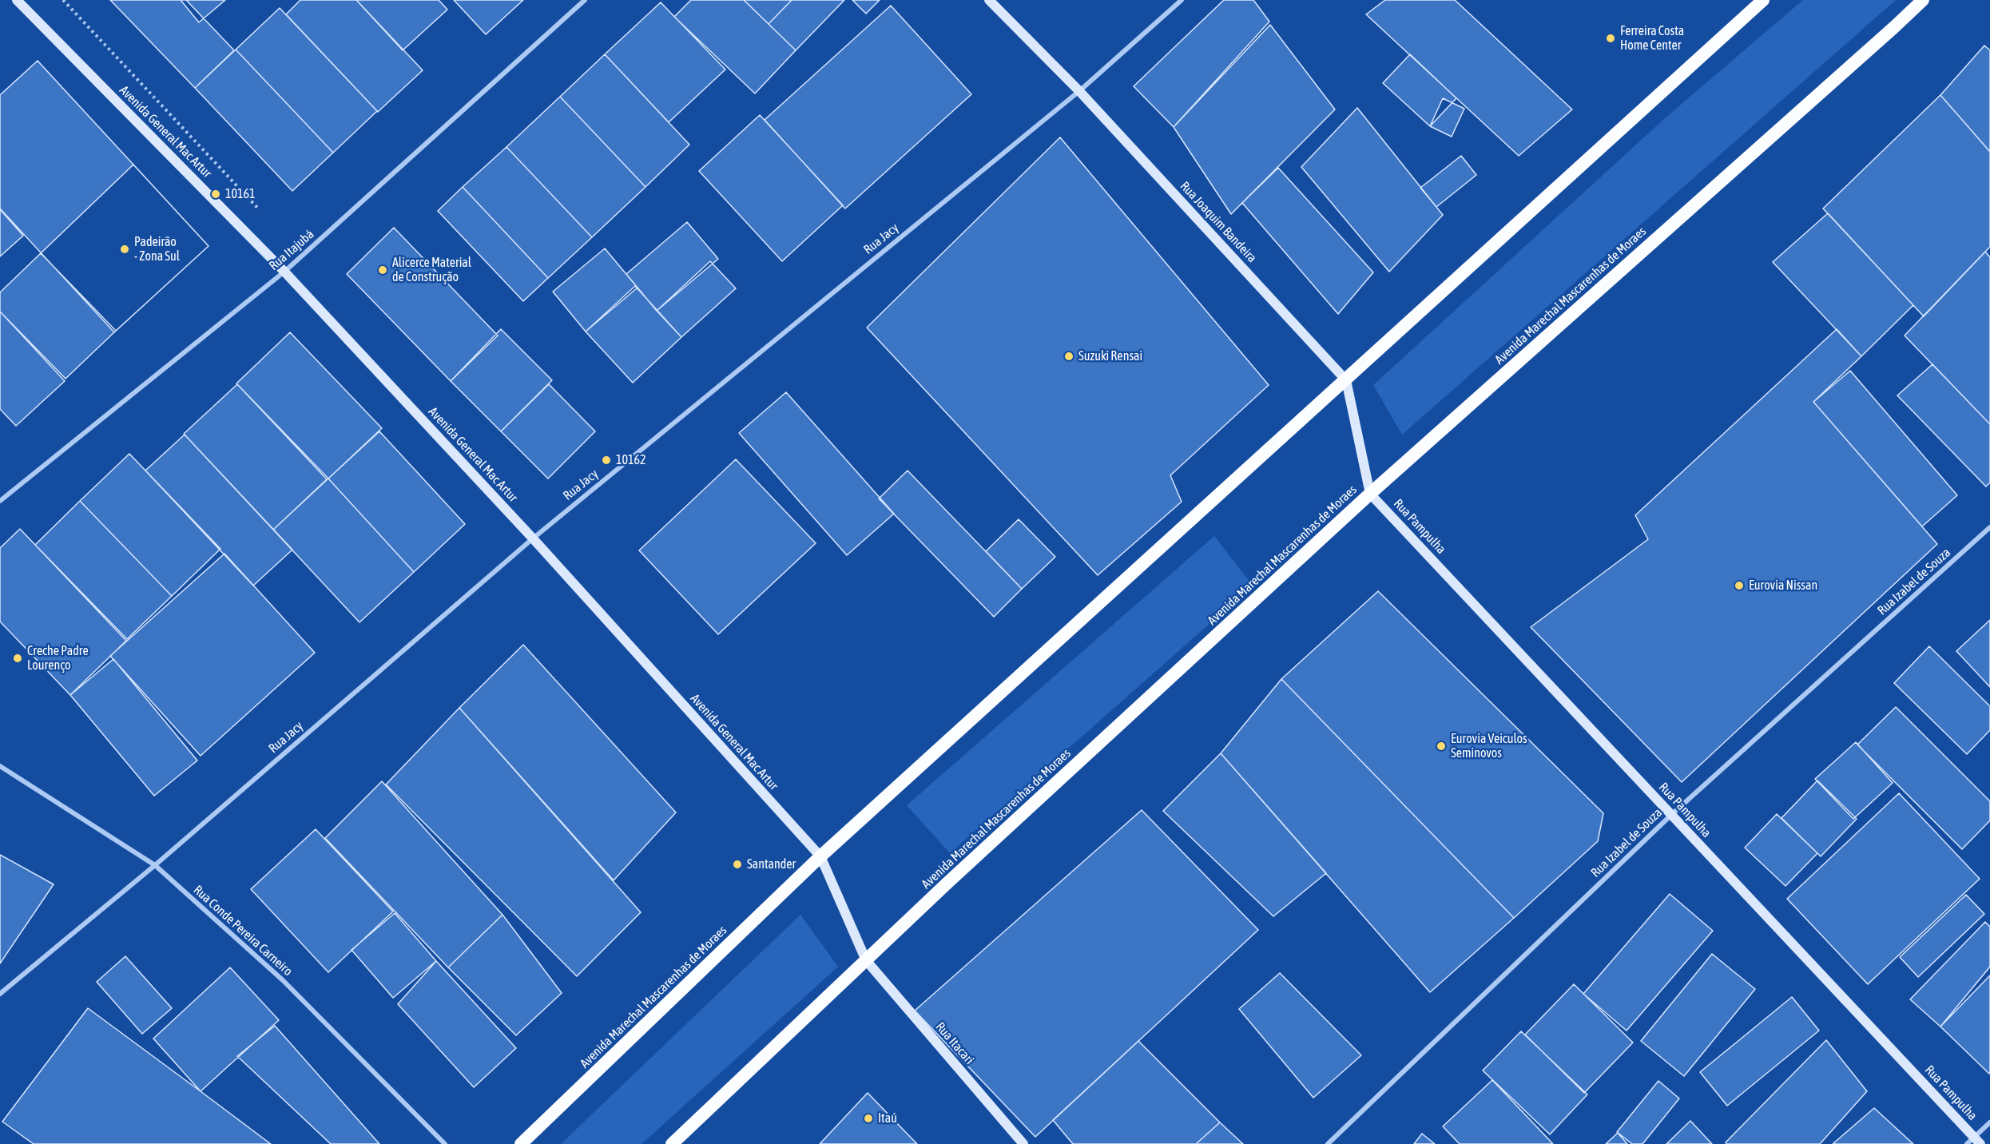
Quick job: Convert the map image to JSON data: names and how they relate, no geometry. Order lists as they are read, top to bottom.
{
  "streets": {
    "highway": ["Avenida Marechal Mascarenhas de Moraes"],
    "main road": [
      "Avenida General Mac Artur",
      "Rua Joaquim Bandeira",
      "Rua Pampulha",
      "Rua Itacari"
    ],
    "street": [
      "Rua Jacy",
      "Rua Itajubá",
      "Rua Izabel de Souza",
      "Rua Conde Pereira Carneiro"
    ]
  },
  "crossings": [
    ["Avenida General Mac Artur", "Rua Jacy"],
    ["Avenida General Mac Artur", "Rua Itajubá"],
    ["Avenida General Mac Artur", "Avenida Marechal Mascarenhas de Moraes"],
    ["Avenida General Mac Artur", "Rua Itacari"],
    ["Rua Joaquim Bandeira", "Rua Jacy"],
    ["Rua Joaquim Bandeira", "Avenida Marechal Mascarenhas de Moraes"],
    ["Rua Jacy", "Rua Conde Pereira Carneiro"],
    ["Avenida Marechal Mascarenhas de Moraes", "Rua Pampulha"],
    ["Avenida Marechal Mascarenhas de Moraes", "Rua Itacari"],
    ["Rua Pampulha", "Rua Izabel de Souza"]
  ],
  "places": [
    "Ferreira Costa Home Center",
    "10161",
    "Padeirão - Zona Sul",
    "Alicerce Material de Construção",
    "Suzuki Rensai",
    "10162",
    "Eurovia Nissan",
    "Creche Padre Lourenço",
    "Eurovia Veiculos Seminovos",
    "Santander",
    "Itaú"
  ]
}
